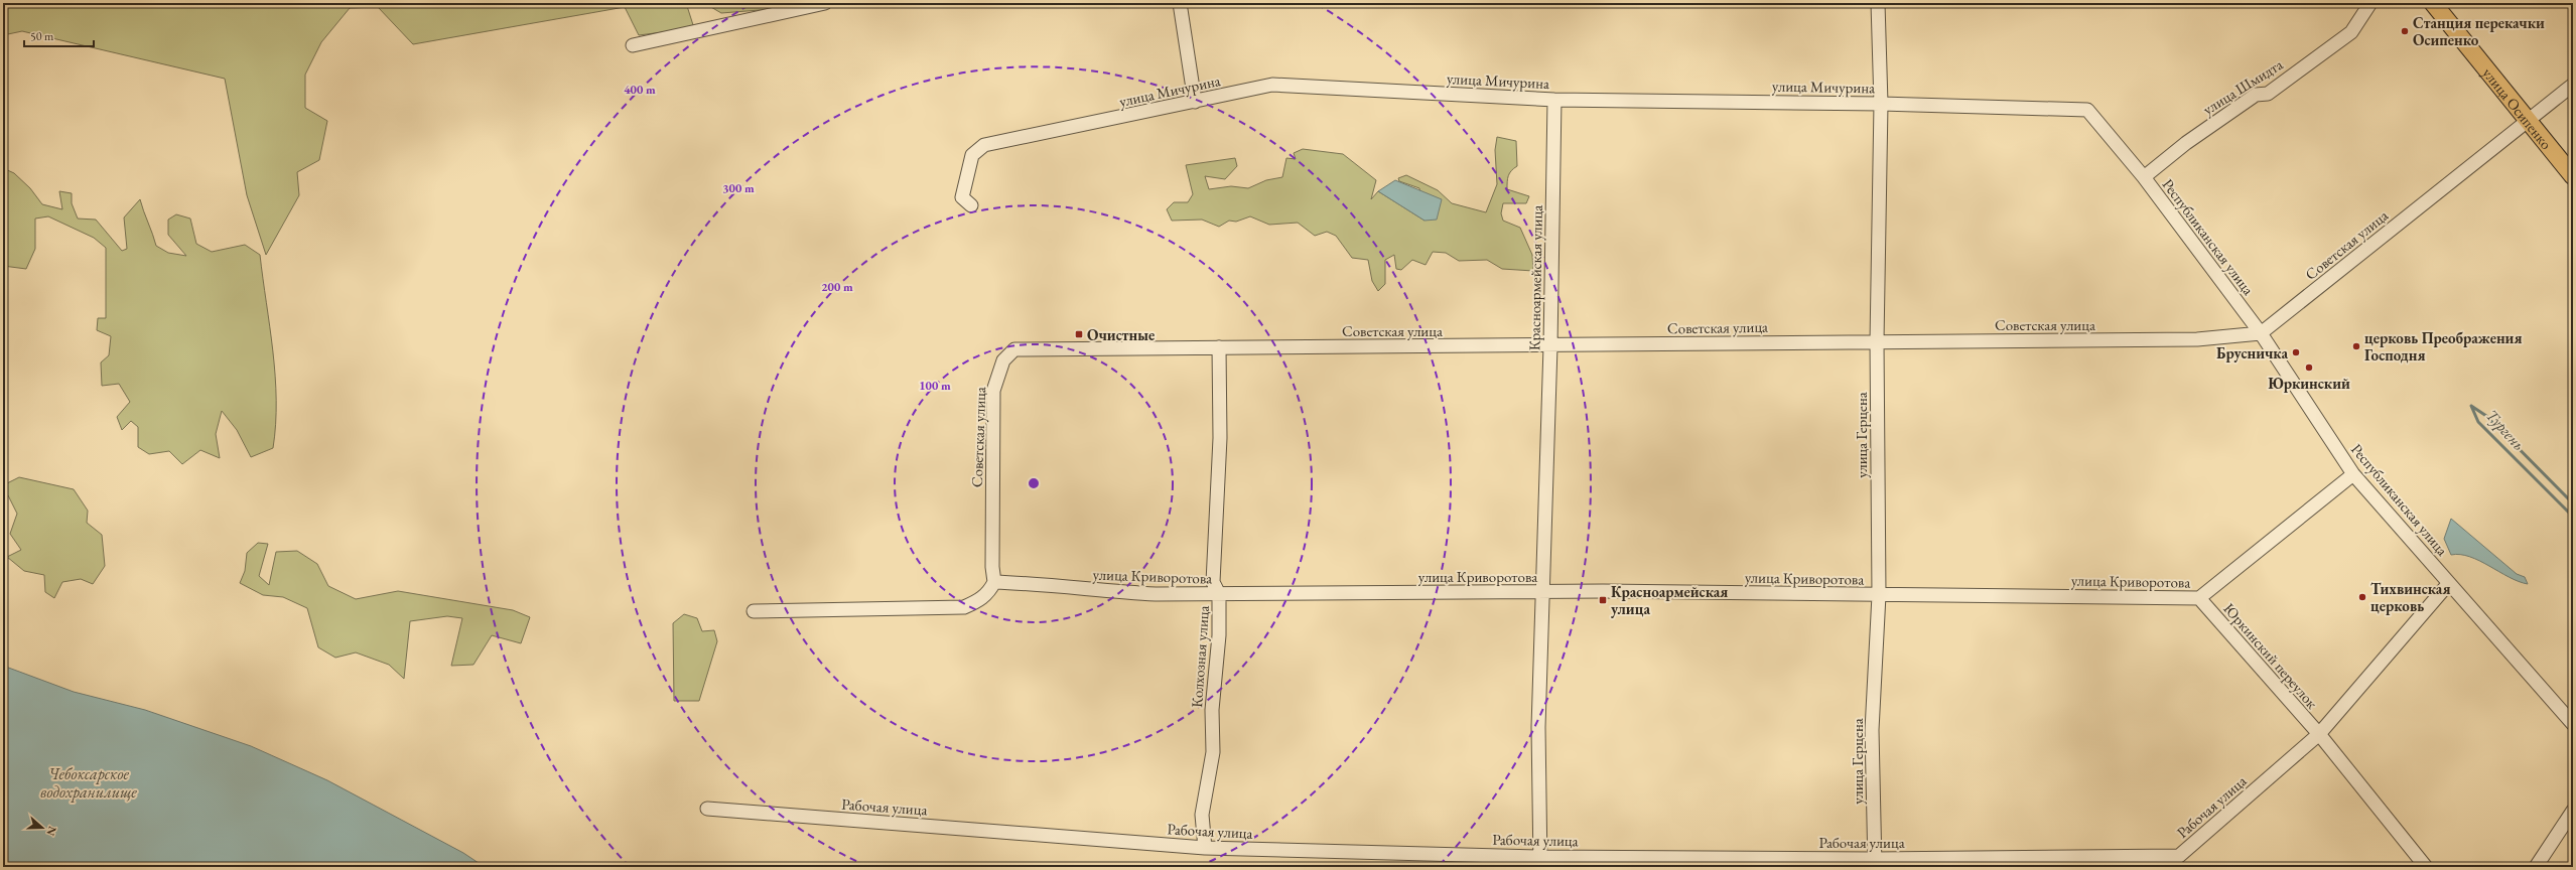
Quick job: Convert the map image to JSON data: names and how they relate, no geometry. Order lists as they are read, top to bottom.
{
  "streets": {
    "main road": ["улица Осипенко"],
    "street": [
      "улица Мичурина",
      "улица Шмидта",
      "Республиканская улица",
      "Советская улица",
      "Красноармейская улица",
      "улица Герцена",
      "улица Криворотова",
      "Юркинский переулок",
      "Колхозная улица",
      "Рабочая улица"
    ]
  },
  "crossings": [
    ["улица Мичурина", "Республиканская улица"],
    ["улица Мичурина", "Красноармейская улица"],
    ["улица Мичурина", "улица Герцена"],
    ["улица Шмидта", "Республиканская улица"],
    ["улица Осипенко", "Советская улица"],
    ["Республиканская улица", "Советская улица"],
    ["Республиканская улица", "улица Криворотова"],
    ["Республиканская улица", "Юркинский переулок"],
    ["Советская улица", "Красноармейская улица"],
    ["Советская улица", "улица Герцена"],
    ["Советская улица", "улица Криворотова"],
    ["Советская улица", "Колхозная улица"],
    ["Красноармейская улица", "улица Криворотова"],
    ["Красноармейская улица", "Рабочая улица"],
    ["улица Герцена", "улица Криворотова"],
    ["улица Герцена", "Рабочая улица"],
    ["улица Криворотова", "Юркинский переулок"],
    ["улица Криворотова", "Колхозная улица"],
    ["Юркинский переулок", "Рабочая улица"],
    ["Колхозная улица", "Рабочая улица"]
  ],
  "water": ["Тургень", "Чебоксарское водохранилище"],
  "places": {
    "other": [
      "Станция перекачки Осипенко",
      "церковь Преображения Господня",
      "Брусничка",
      "Юркинский",
      "Тихвинская церковь"
    ],
    "transit": ["Очистные", "Красноармейская улица"]
  },
  "scale_bar": "50 m",
  "north": "right",
  "rings": [
    "400 m",
    "300 m",
    "200 m",
    "100 m"
  ]
}
